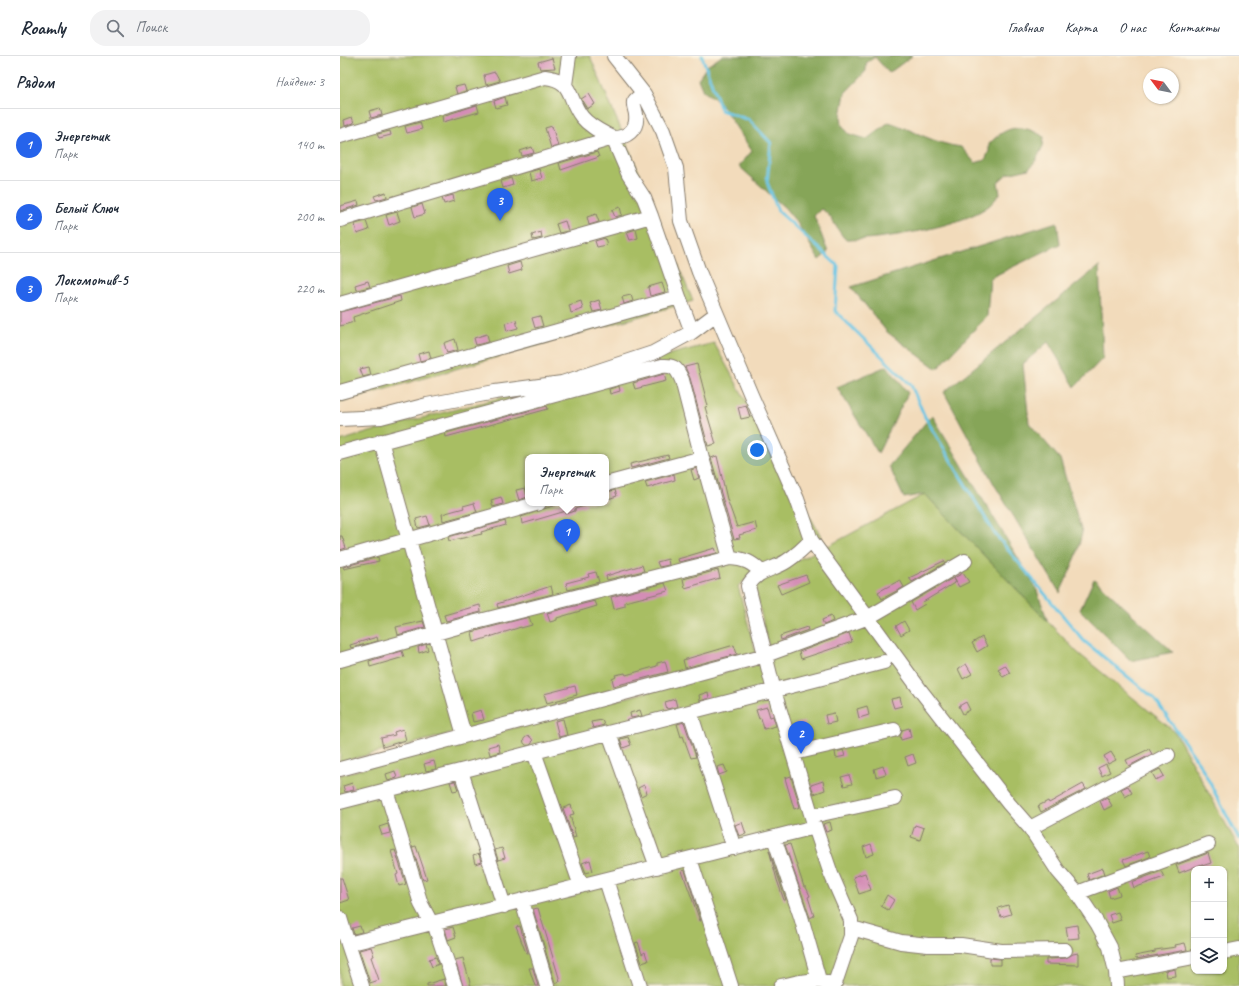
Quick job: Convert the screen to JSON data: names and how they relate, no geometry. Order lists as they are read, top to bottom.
{
  "north": "top left",
  "page": {
    "header": "Roamly",
    "search": "Поиск",
    "nav": [
      "Главная",
      "Карта",
      "О нас",
      "Контакты"
    ],
    "heading": ["Рядом", "Найдено: 3"],
    "list": [
      {
        "mark": "1",
        "name": "Энергетик",
        "note": "Парк",
        "value": "140 m"
      },
      {
        "mark": "2",
        "name": "Белый Ключ",
        "note": "Парк",
        "value": "200 m"
      },
      {
        "mark": "3",
        "name": "Локомотив-5",
        "note": "Парк",
        "value": "220 m"
      }
    ],
    "pins": ["3", "1", "2"],
    "popup": ["Энергетик", "Парк"],
    "map_buttons": ["+", "−"]
  }
}
